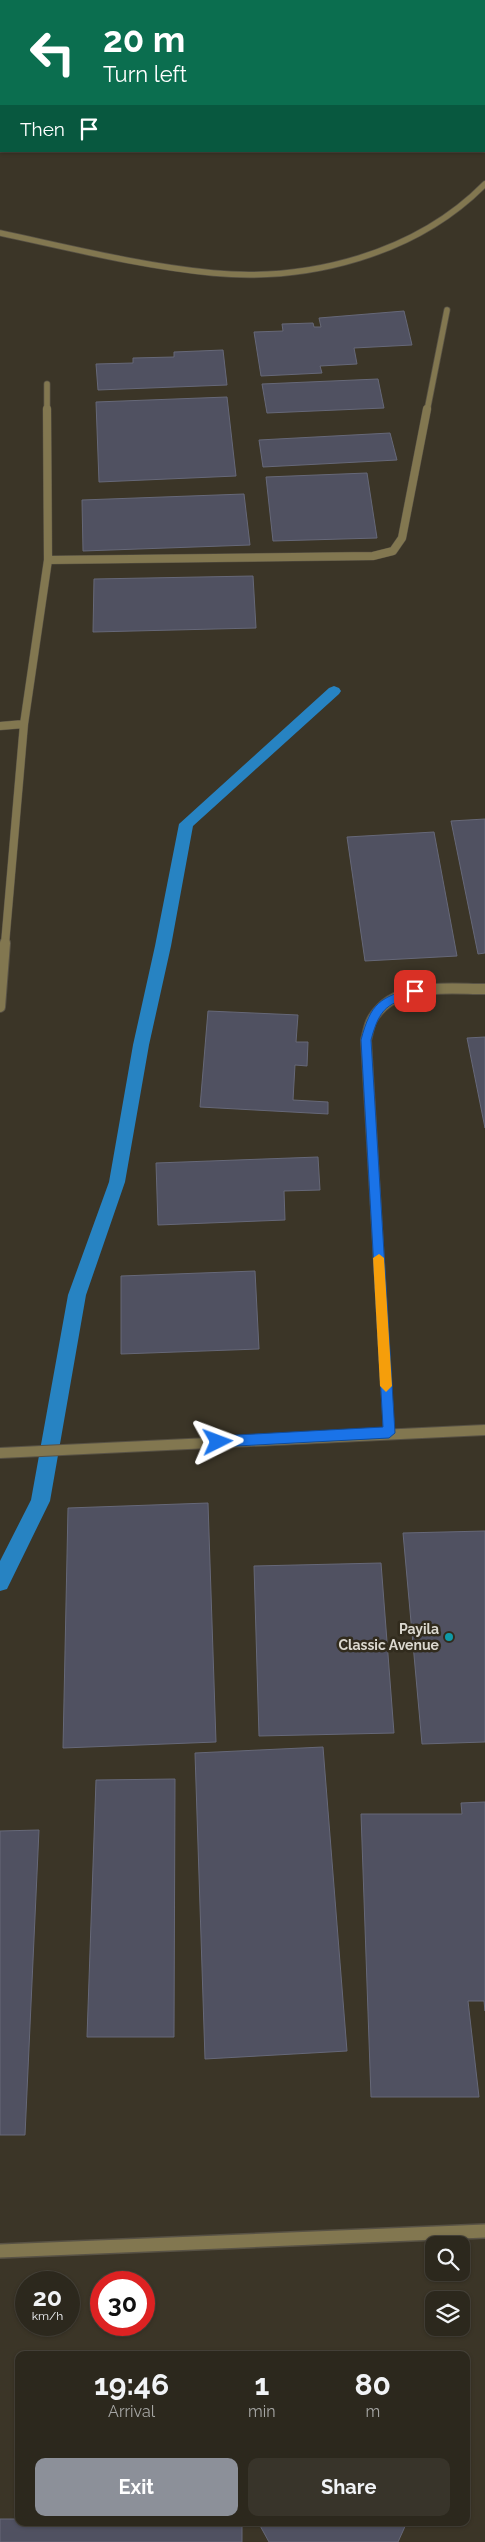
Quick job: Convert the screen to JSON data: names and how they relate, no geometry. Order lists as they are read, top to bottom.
{
  "places": ["Payila Classic Avenue"],
  "page": {
    "turn": ["20 m", "Turn left"],
    "then": "Then",
    "speed": "20 km/h",
    "limit": "30",
    "eta": [
      "19:46",
      "Arrival",
      "1",
      "min",
      "80",
      "m"
    ],
    "buttons": ["Exit", "Share"]
  }
}
